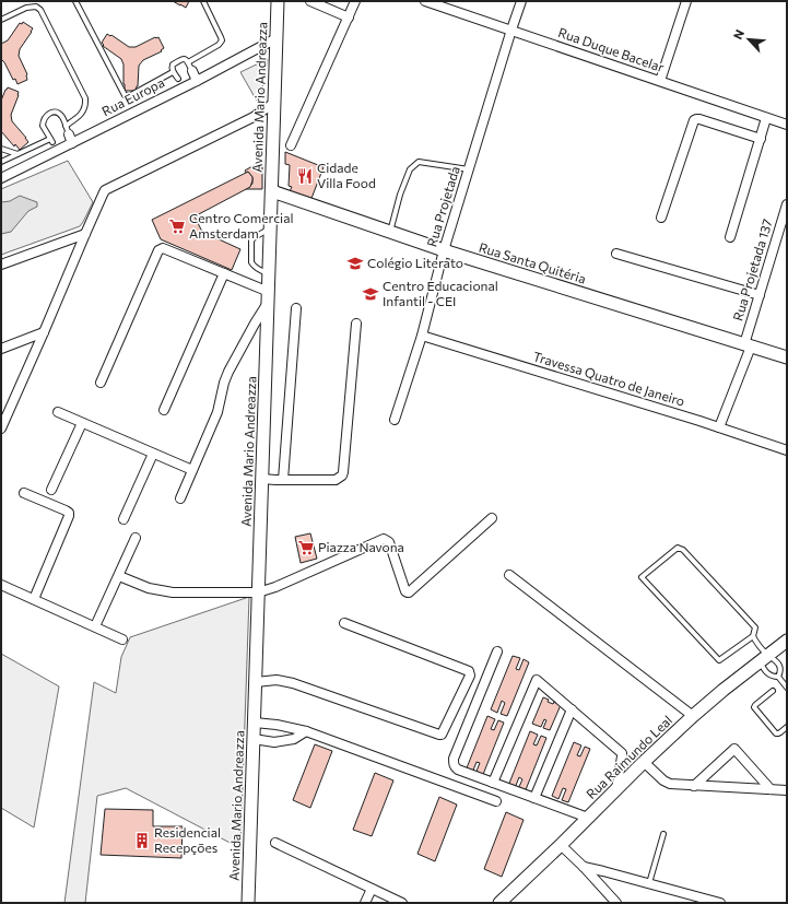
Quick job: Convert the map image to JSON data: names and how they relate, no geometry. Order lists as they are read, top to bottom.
{
  "streets": {
    "street": [
      "Rua Duque Bacelar",
      "Rua Europa",
      "Avenida Mario Andreazza",
      "Rua Projetada",
      "Rua Santa Quitéria",
      "Rua Projetada 137",
      "Travessa Quatro de Janeiro",
      "Rua Raimundo Leal"
    ]
  },
  "crossings": [
    ["Rua Duque Bacelar", "Rua Projetada"],
    ["Rua Europa", "Avenida Mario Andreazza"],
    ["Avenida Mario Andreazza", "Rua Santa Quitéria"],
    ["Rua Projetada", "Rua Santa Quitéria"],
    ["Rua Projetada", "Travessa Quatro de Janeiro"],
    ["Rua Santa Quitéria", "Rua Projetada 137"],
    ["Rua Projetada 137", "Travessa Quatro de Janeiro"]
  ],
  "places": {
    "restaurant": ["Cidade Villa Food"],
    "supermarket": ["Centro Comercial Amsterdam", "Piazza Navona"],
    "school or university": ["Colégio Literato", "Centro Educacional Infantil - CEI"],
    "building": ["Residencial Recepções"]
  },
  "north": "top left"
}
